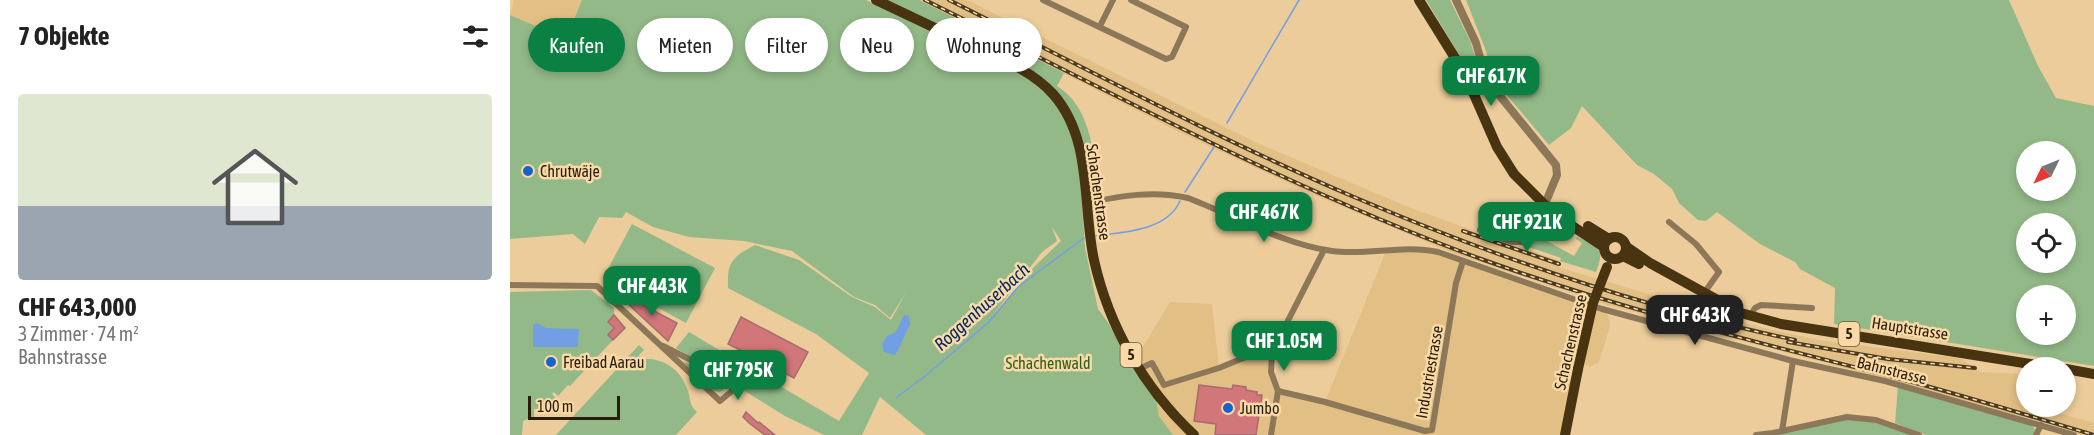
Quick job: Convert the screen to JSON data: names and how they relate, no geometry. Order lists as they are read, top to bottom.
{
  "streets": {
    "main road": ["Schachenstrasse", "Hauptstrasse", "5"],
    "street": ["Bahnstrasse", "Industriestrasse"]
  },
  "crossings": [
    ["Schachenstrasse", "Bahnstrasse"],
    ["Bahnstrasse", "Industriestrasse"]
  ],
  "water": ["Roggenhuserbach"],
  "parks": ["Schachenwald"],
  "places": ["Chrutwäje", "Freibad Aarau", "Jumbo"],
  "scale_bar": "100 m",
  "north": "bottom left",
  "page": {
    "heading": "7 Objekte",
    "chip": [
      "Kaufen",
      "Mieten",
      "Filter",
      "Neu",
      "Wohnung"
    ],
    "price": [
      "CHF 617K",
      "CHF 467K",
      "CHF 921K",
      "CHF 443K",
      "CHF 643K",
      "CHF 1.05M",
      "CHF 795K"
    ],
    "list": [
      {
        "name": "CHF 643,000",
        "note": "3 Zimmer · 74 m² · Bahnstrasse"
      }
    ],
    "map_buttons": ["+", "−"],
    "scale": "100 m"
  }
}
